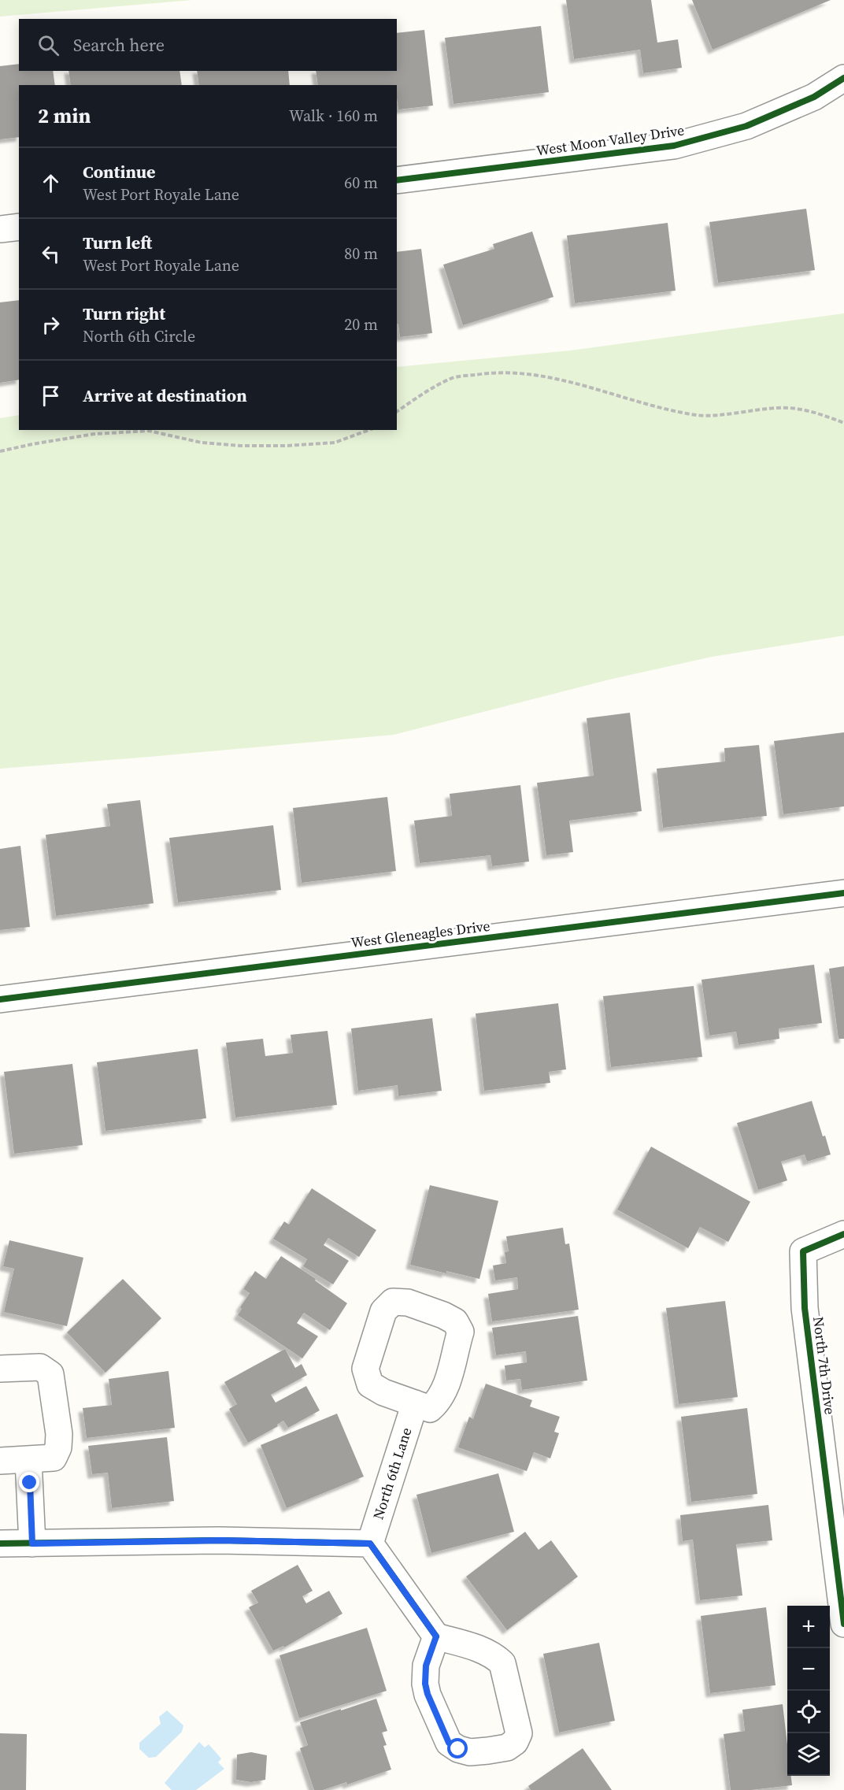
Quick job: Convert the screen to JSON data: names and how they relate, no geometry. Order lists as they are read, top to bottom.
{
  "streets": {
    "street": [
      "West Moon Valley Drive",
      "West Gleneagles Drive",
      "North 7th Drive",
      "North 6th Lane"
    ]
  },
  "page": {
    "search": "Search here",
    "heading": ["2 min", "Walk · 160 m"],
    "list": [
      ["Continue", "West Port Royale Lane", "60 m"],
      ["Turn left", "West Port Royale Lane", "80 m"],
      ["Turn right", "North 6th Circle", "20 m"],
      "Arrive at destination"
    ],
    "map_buttons": ["+", "−"]
  }
}
